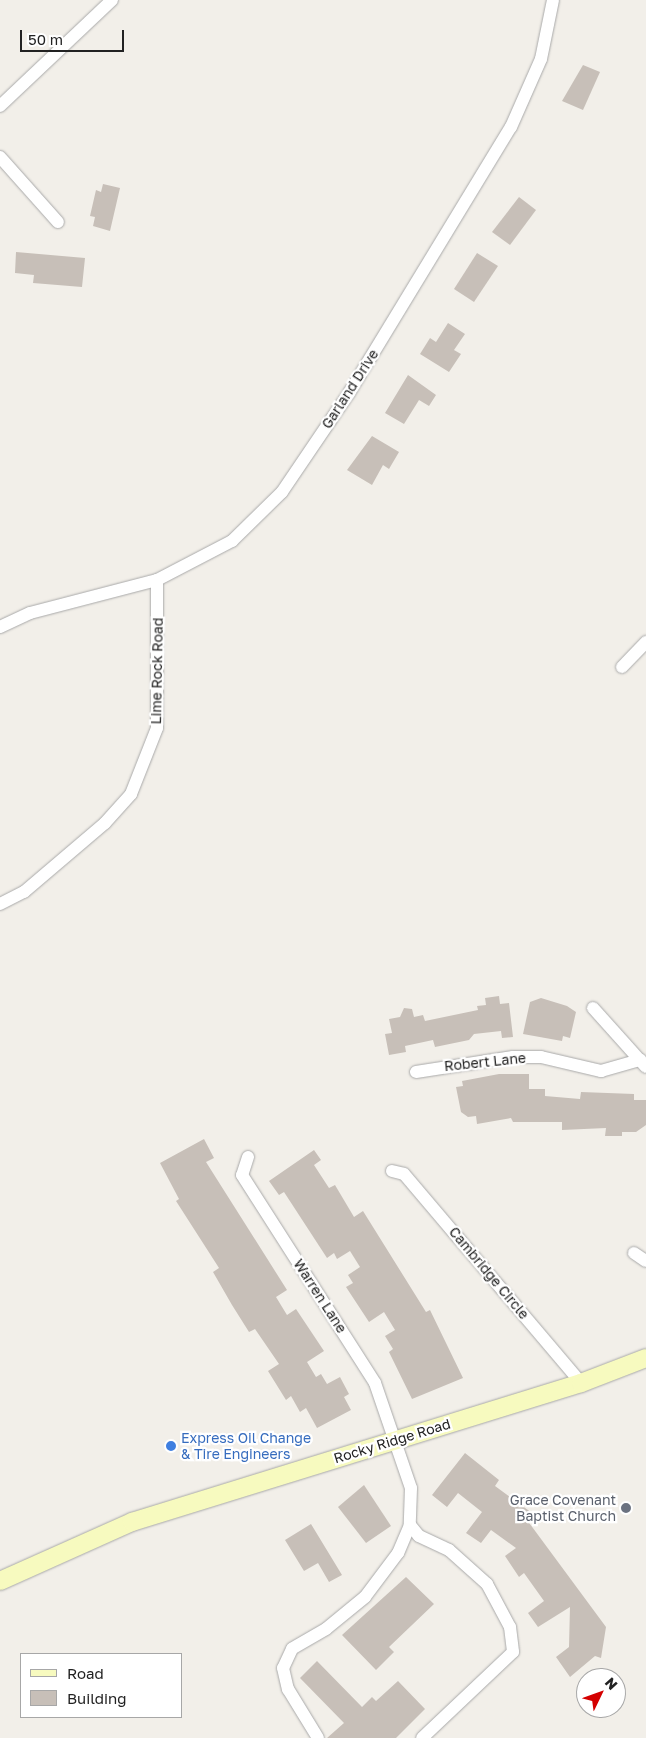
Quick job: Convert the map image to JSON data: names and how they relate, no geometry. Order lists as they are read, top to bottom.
{
  "streets": {
    "main road": ["Rocky Ridge Road"],
    "street": [
      "Garland Drive",
      "Lime Rock Road",
      "Robert Lane",
      "Cambridge Circle",
      "Warren Lane"
    ]
  },
  "crossings": [
    ["Garland Drive", "Lime Rock Road"],
    ["Cambridge Circle", "Rocky Ridge Road"],
    ["Warren Lane", "Rocky Ridge Road"]
  ],
  "places": ["Express Oil Change & Tire Engineers", "Grace Covenant Baptist Church"],
  "legend": ["Road", "Building"],
  "scale_bar": "50 m",
  "north": "top right"
}
